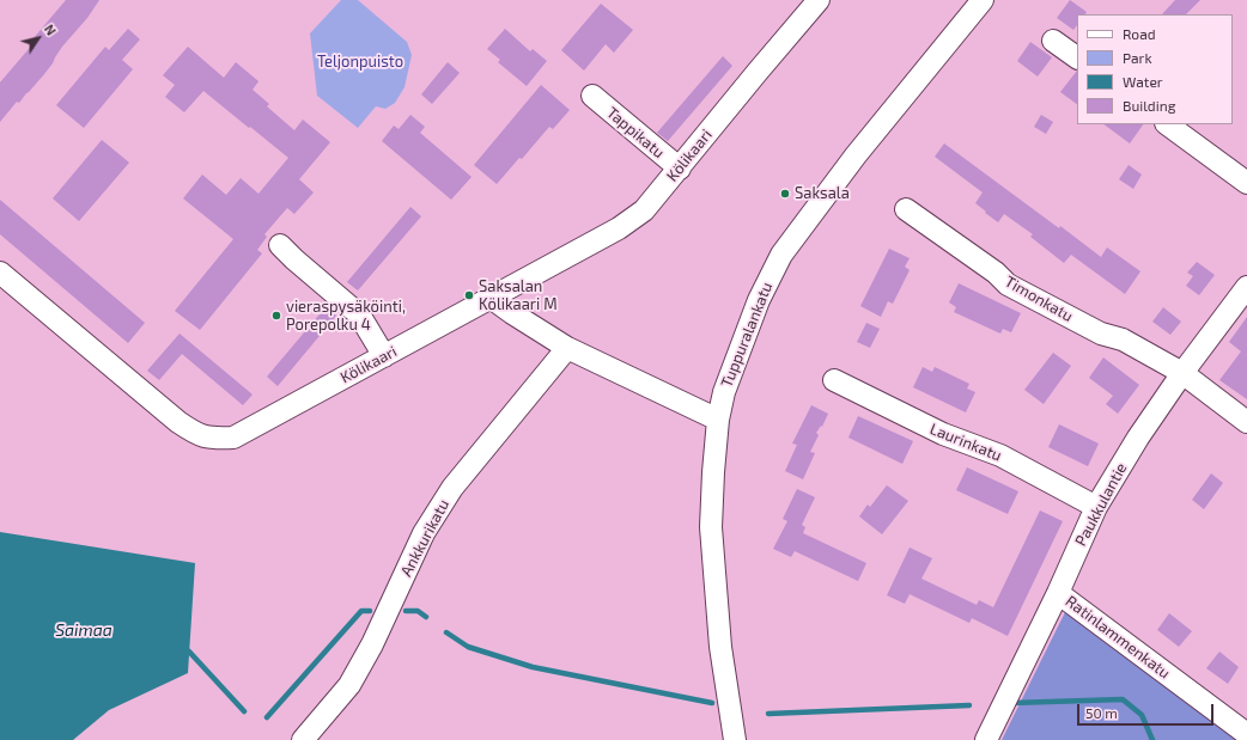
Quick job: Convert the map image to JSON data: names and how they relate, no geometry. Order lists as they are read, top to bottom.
{
  "streets": {
    "street": [
      "Tappikatu",
      "Kölikaari",
      "Timonkatu",
      "Tuppuralankatu",
      "Laurinkatu",
      "Paukkulantie",
      "Ankkurikatu",
      "Ratinlammenkatu"
    ]
  },
  "crossings": [
    ["Tappikatu", "Kölikaari"],
    ["Timonkatu", "Paukkulantie"],
    ["Laurinkatu", "Paukkulantie"],
    ["Paukkulantie", "Ratinlammenkatu"]
  ],
  "water": ["Saimaa"],
  "parks": ["Teljonpuisto"],
  "places": ["Saksala", "Saksalan Kölikaari M", "vieraspysäköinti, Porepolku 4"],
  "legend": [
    "Road",
    "Park",
    "Water",
    "Building"
  ],
  "scale_bar": "50 m",
  "north": "top right"
}
